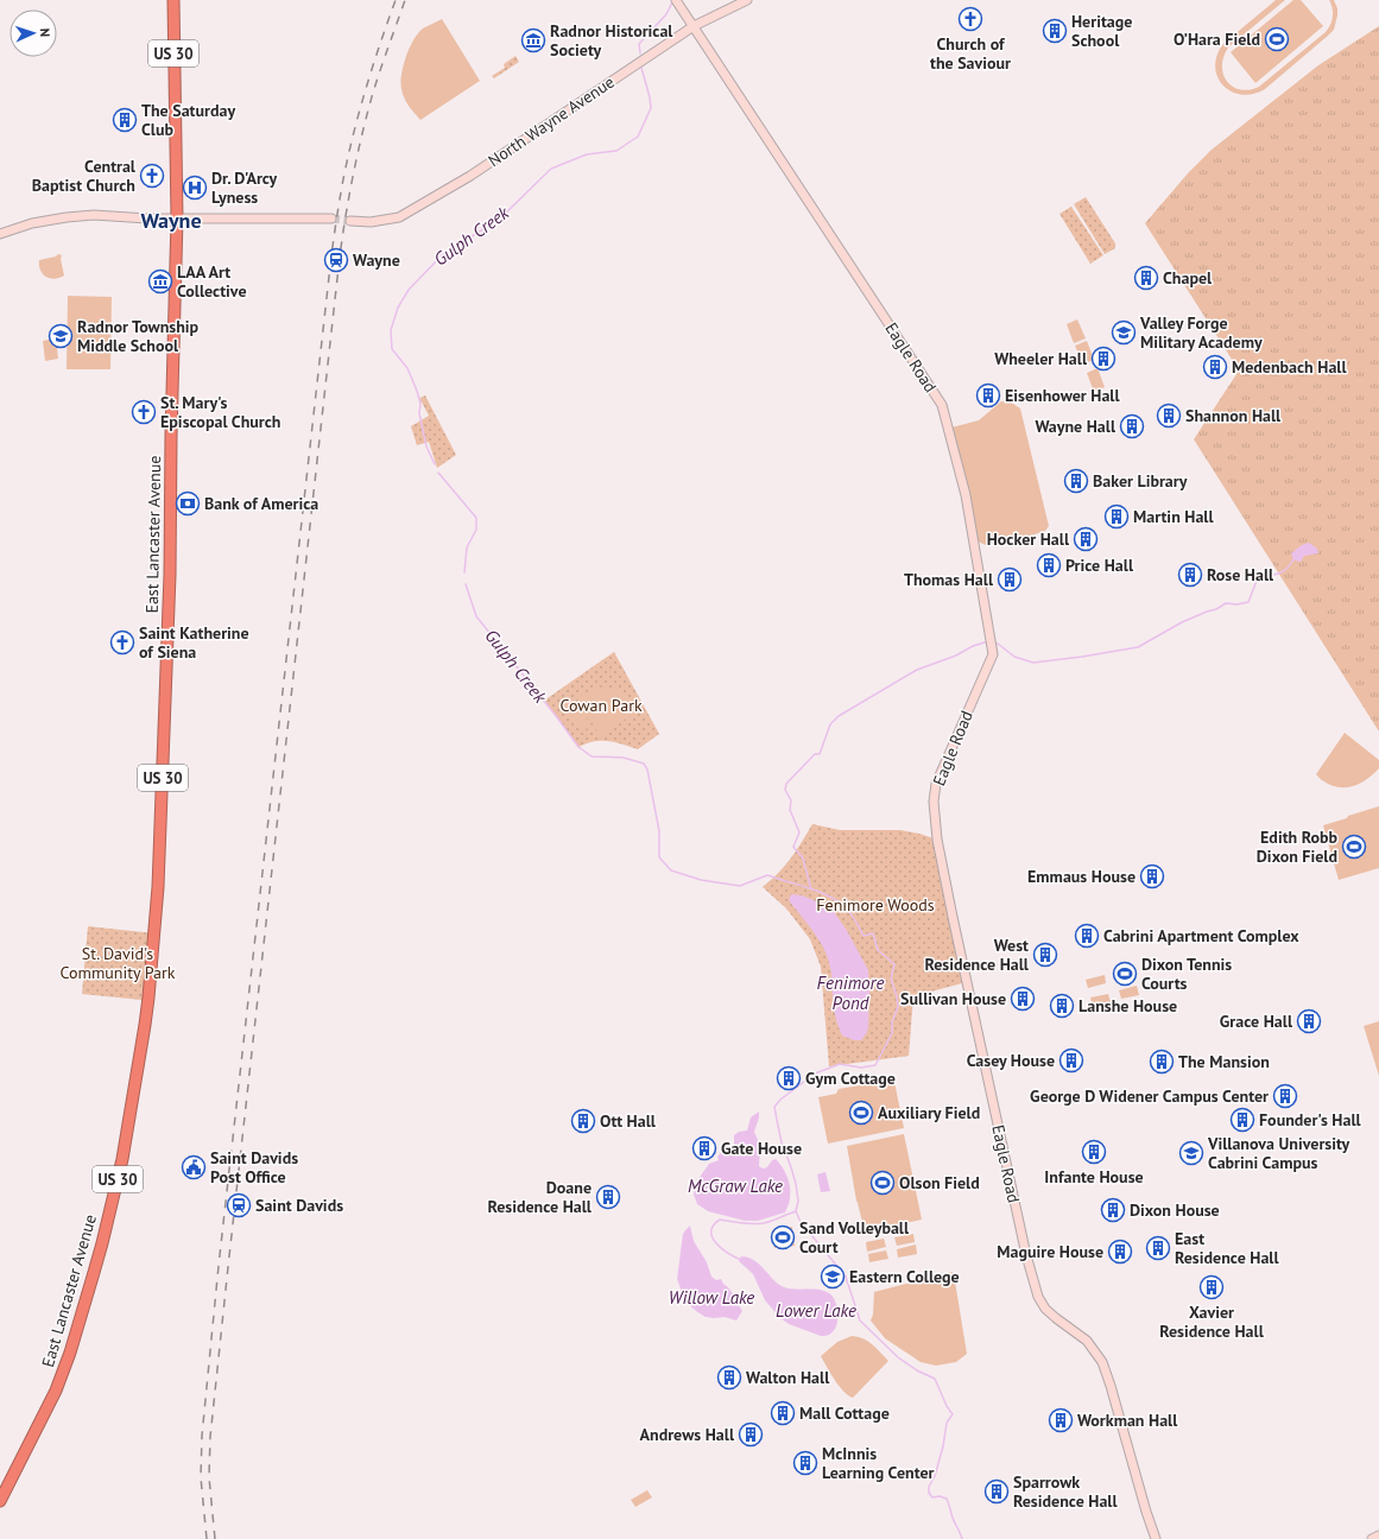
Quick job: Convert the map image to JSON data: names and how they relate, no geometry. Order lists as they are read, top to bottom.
{
  "streets": {
    "highway": ["US 30", "East Lancaster Avenue"],
    "street": ["North Wayne Avenue", "Eagle Road"]
  },
  "crossings": [
    ["US 30", "East Lancaster Avenue"],
    ["North Wayne Avenue", "Eagle Road"]
  ],
  "districts": ["Wayne"],
  "water": [
    "Gulph Creek",
    "Fenimore Pond",
    "McGraw Lake",
    "Willow Lake",
    "Lower Lake"
  ],
  "parks": ["Cowan Park", "Fenimore Woods", "St. David's Community Park"],
  "places": {
    "church": [
      "Church of the Saviour",
      "Central Baptist Church",
      "St. Mary's Episcopal Church",
      "Saint Katherine of Siena"
    ],
    "building": [
      "Heritage School",
      "The Saturday Club",
      "Chapel",
      "Wheeler Hall",
      "Medenbach Hall",
      "Eisenhower Hall",
      "Shannon Hall",
      "Wayne Hall",
      "Baker Library",
      "Martin Hall",
      "Hocker Hall",
      "Price Hall",
      "Rose Hall",
      "Thomas Hall",
      "Emmaus House",
      "Cabrini Apartment Complex",
      "West Residence Hall",
      "Sullivan House",
      "Lanshe House",
      "Grace Hall",
      "Casey House",
      "The Mansion",
      "Gym Cottage",
      "George D Widener Campus Center",
      "Founder's Hall",
      "Ott Hall",
      "Gate House",
      "Infante House",
      "Doane Residence Hall",
      "Dixon House",
      "East Residence Hall",
      "Maguire House",
      "Xavier Residence Hall",
      "Walton Hall",
      "Mall Cottage",
      "Workman Hall",
      "Andrews Hall",
      "McInnis Learning Center",
      "Sparrowk Residence Hall"
    ],
    "sports": [
      "O’Hara Field",
      "Edith Robb Dixon Field",
      "Dixon Tennis Courts",
      "Auxiliary Field",
      "Olson Field",
      "Sand Volleyball Court"
    ],
    "museum": ["Radnor Historical Society", "LAA Art Collective"],
    "hospital": ["Dr. D'Arcy Lyness"],
    "station": ["Wayne", "Saint Davids"],
    "school or university": [
      "Valley Forge Military Academy",
      "Radnor Township Middle School",
      "Villanova University Cabrini Campus",
      "Eastern College"
    ],
    "bank": ["Bank of America"],
    "public building": ["Saint Davids Post Office"]
  },
  "north": "right"
}
